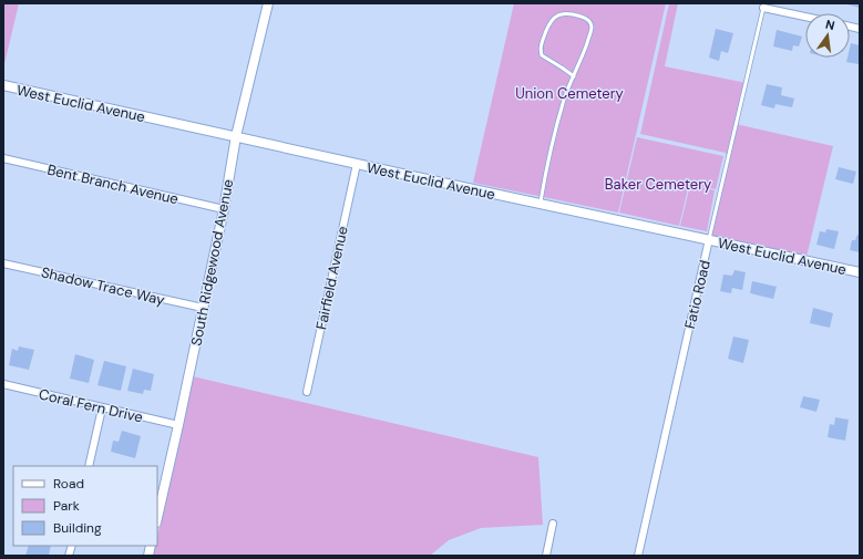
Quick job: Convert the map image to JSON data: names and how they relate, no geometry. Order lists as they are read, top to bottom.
{
  "streets": {
    "street": [
      "West Euclid Avenue",
      "Bent Branch Avenue",
      "South Ridgewood Avenue",
      "Fairfield Avenue",
      "Shadow Trace Way",
      "Fatio Road",
      "Coral Fern Drive"
    ]
  },
  "crossings": [
    ["West Euclid Avenue", "South Ridgewood Avenue"],
    ["West Euclid Avenue", "Fairfield Avenue"],
    ["West Euclid Avenue", "Fatio Road"],
    ["Bent Branch Avenue", "South Ridgewood Avenue"],
    ["South Ridgewood Avenue", "Shadow Trace Way"],
    ["South Ridgewood Avenue", "Coral Fern Drive"]
  ],
  "parks": ["Union Cemetery", "Baker Cemetery"],
  "legend": ["Road", "Park", "Building"],
  "north": "top"
}
